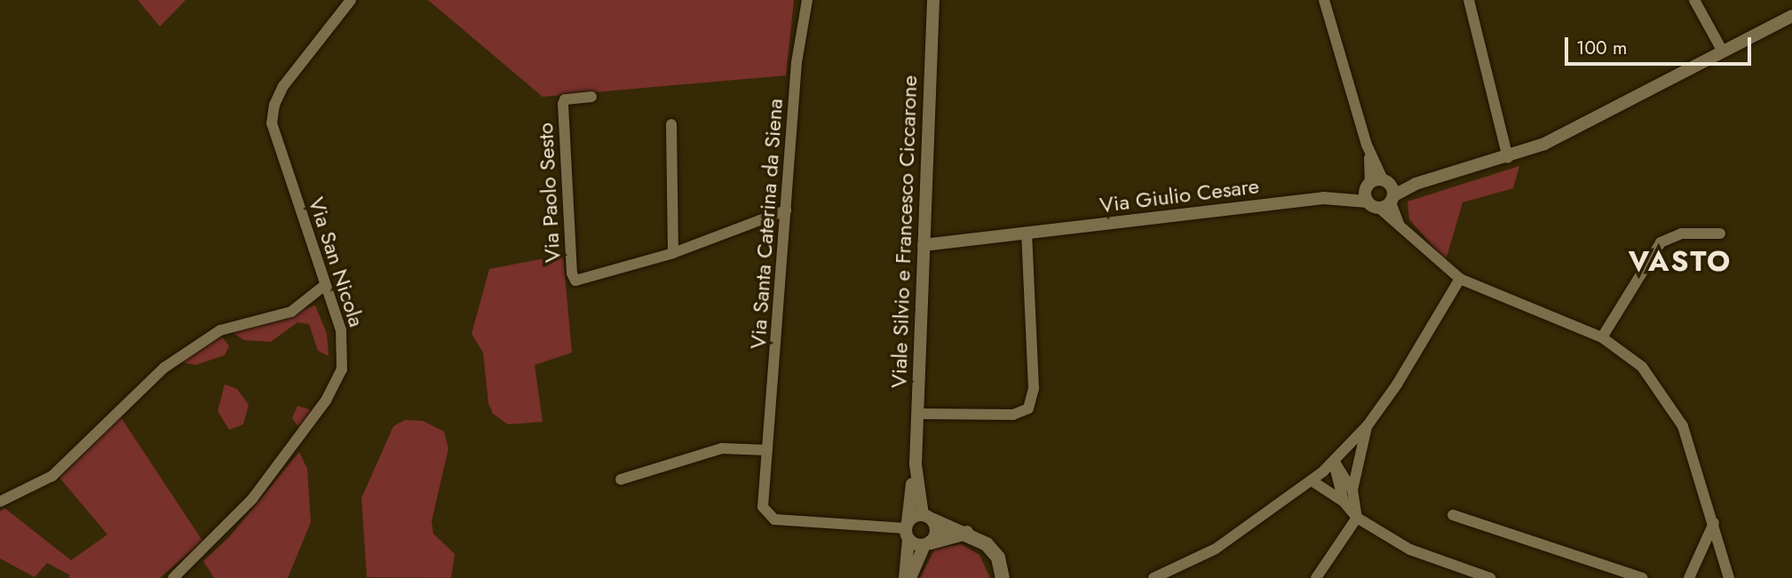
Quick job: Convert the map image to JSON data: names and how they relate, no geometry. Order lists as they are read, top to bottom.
{
  "streets": {
    "street": [
      "Via Paolo Sesto",
      "Via Giulio Cesare",
      "Via Santa Caterina da Siena",
      "Viale Silvio e Francesco Ciccarone",
      "Via San Nicola"
    ]
  },
  "crossings": [
    ["Via Giulio Cesare", "Viale Silvio e Francesco Ciccarone"],
    ["Via Santa Caterina da Siena", "Viale Silvio e Francesco Ciccarone"]
  ],
  "districts": ["VASTO"],
  "scale_bar": "100 m"
}
